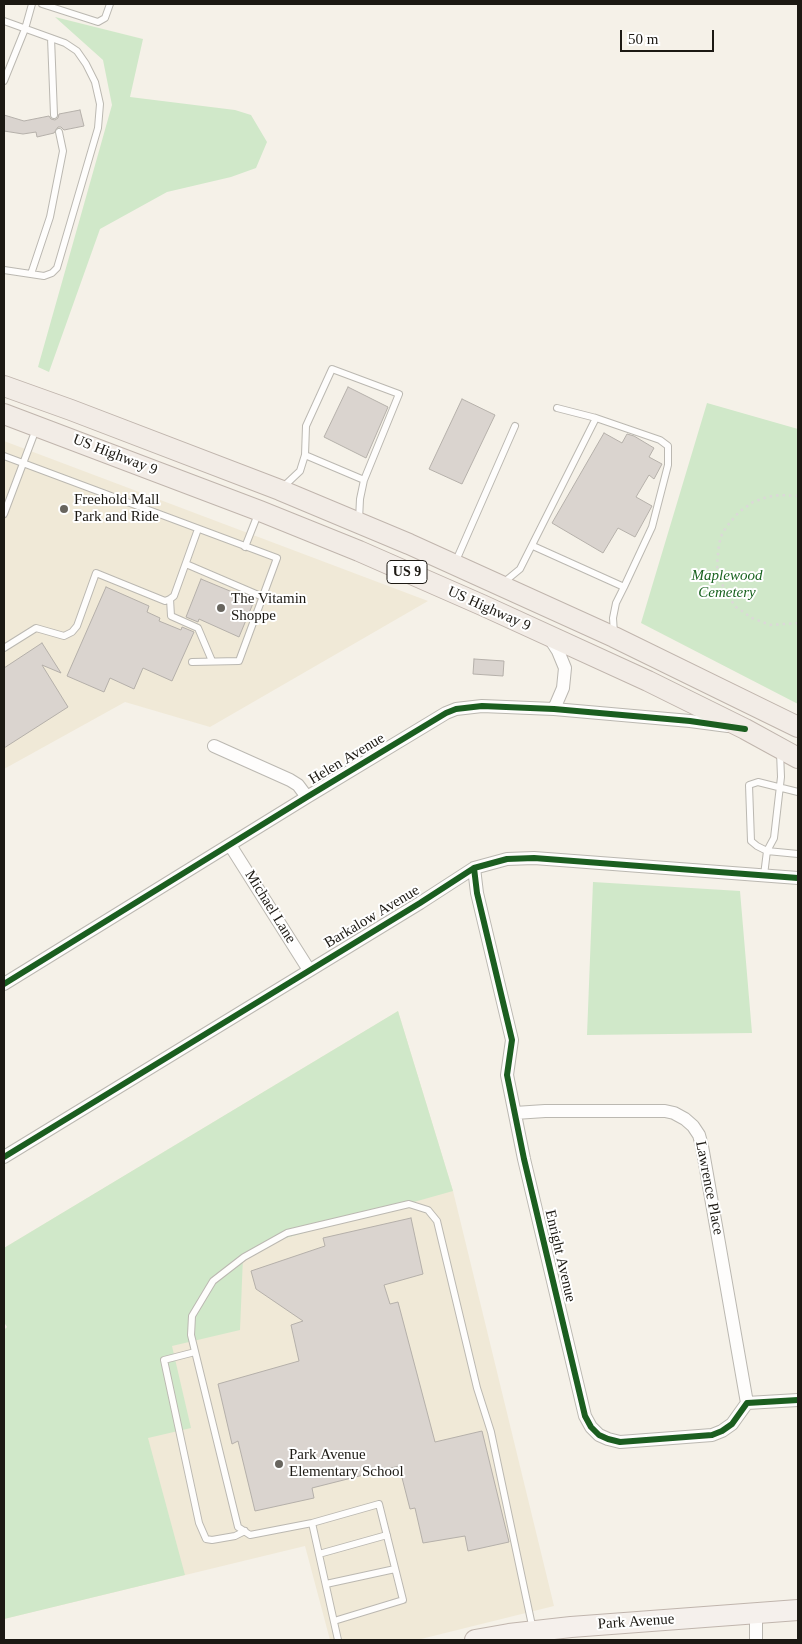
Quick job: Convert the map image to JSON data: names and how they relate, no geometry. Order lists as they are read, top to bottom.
{
  "streets": {
    "highway": ["US Highway 9", "US 9"],
    "main road": ["Park Avenue"],
    "street": [
      "Helen Avenue",
      "Michael Lane",
      "Barkalow Avenue",
      "Lawrence Place",
      "Enright Avenue"
    ]
  },
  "crossings": [
    ["US Highway 9", "Helen Avenue"],
    ["Helen Avenue", "Michael Lane"],
    ["Michael Lane", "Barkalow Avenue"],
    ["Barkalow Avenue", "Enright Avenue"],
    ["Lawrence Place", "Enright Avenue"]
  ],
  "parks": ["Maplewood Cemetery"],
  "places": ["Freehold Mall Park and Ride", "The Vitamin Shoppe", "Park Avenue Elementary School"],
  "scale_bar": "50 m"
}
